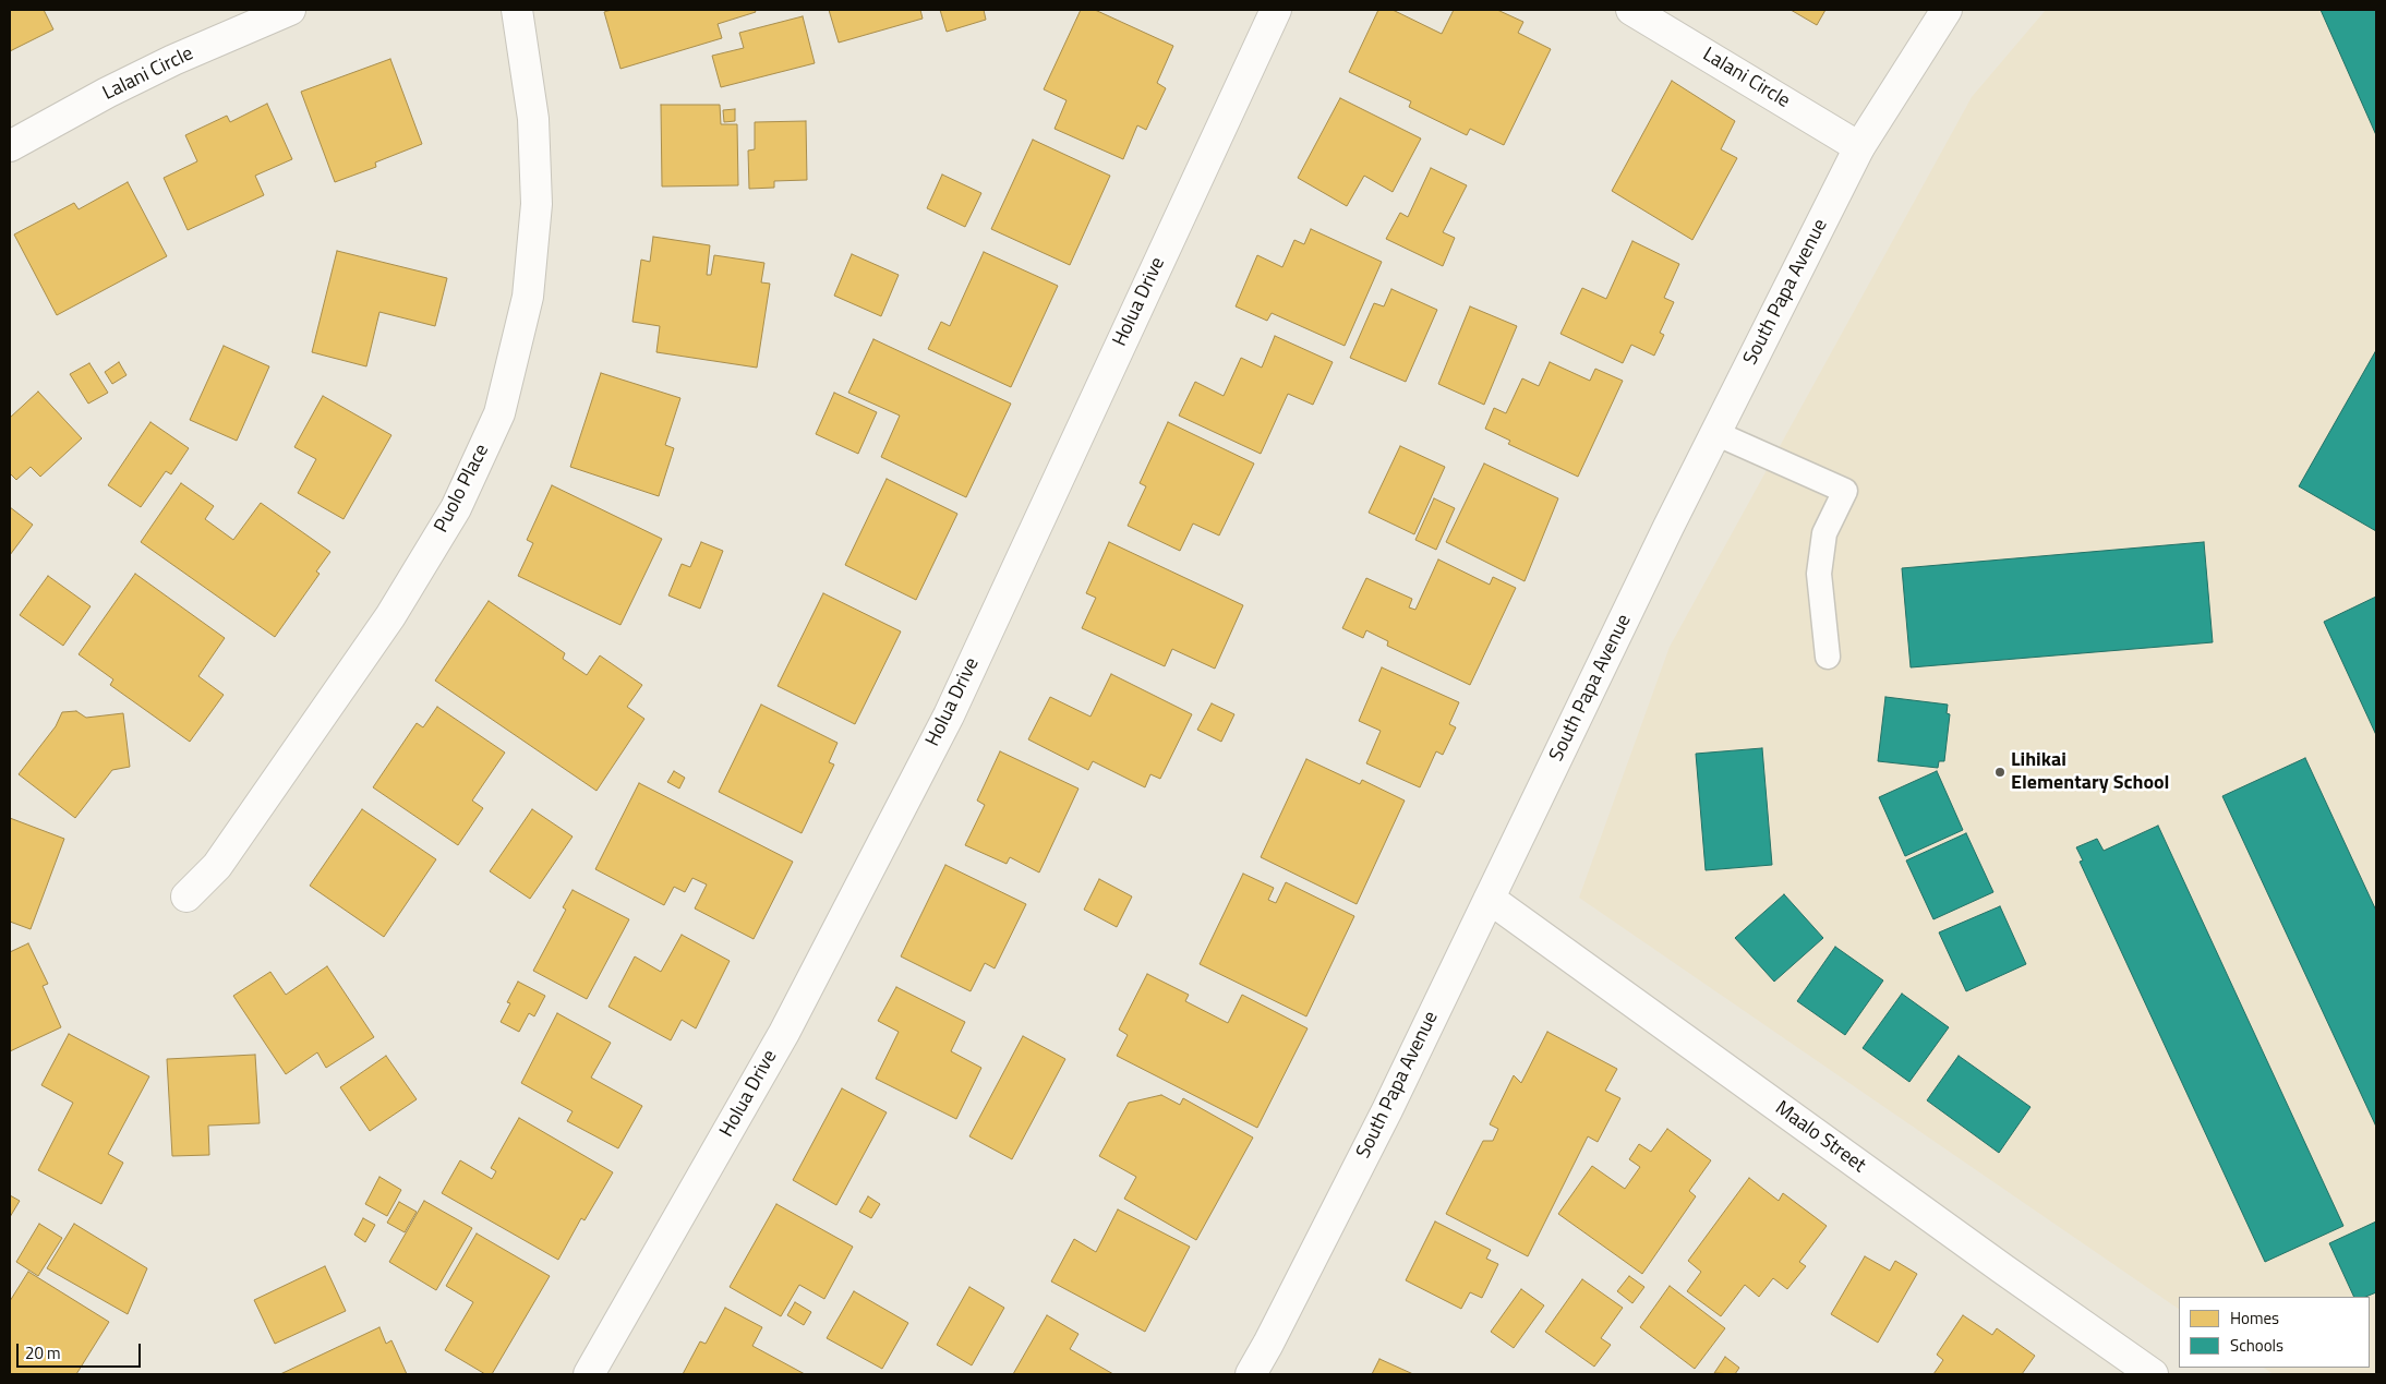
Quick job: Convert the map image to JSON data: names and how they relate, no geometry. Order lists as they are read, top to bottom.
{
  "streets": {
    "street": [
      "Lalani Circle",
      "South Papa Avenue",
      "Holua Drive",
      "Puolo Place",
      "Maalo Street"
    ]
  },
  "crossings": [
    ["Lalani Circle", "South Papa Avenue"],
    ["South Papa Avenue", "Maalo Street"]
  ],
  "places": ["Lihikai Elementary School"],
  "legend": ["Homes", "Schools"],
  "scale_bar": "20 m"
}
